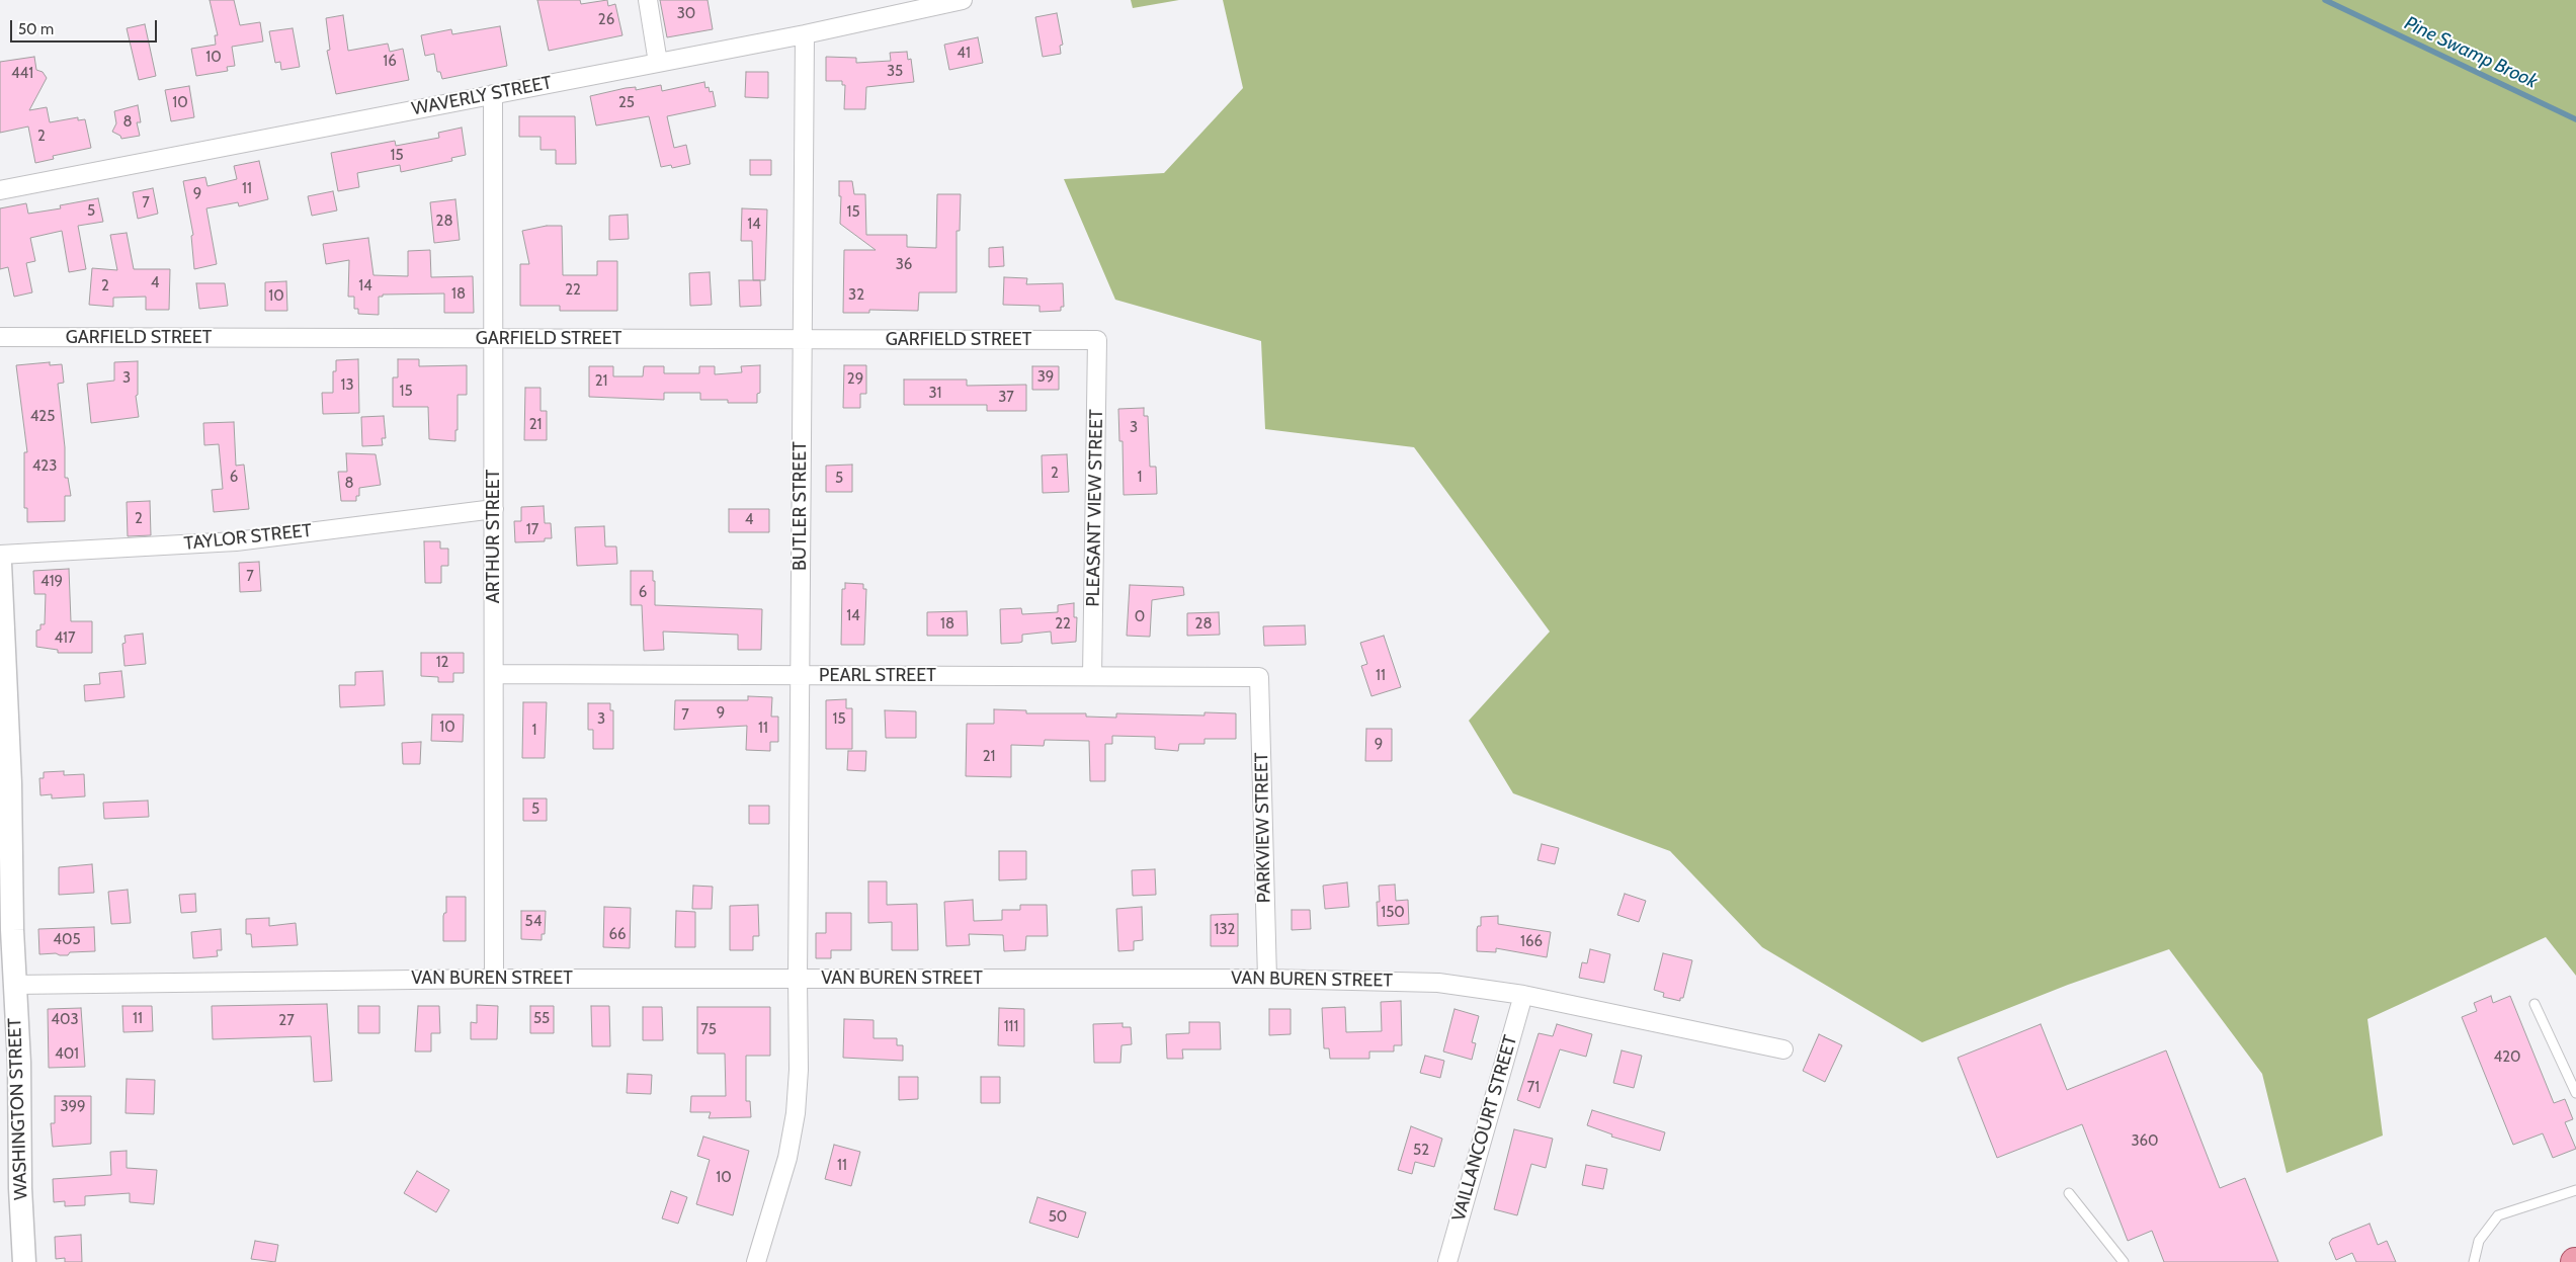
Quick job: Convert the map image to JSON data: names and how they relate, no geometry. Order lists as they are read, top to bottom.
{
  "streets": {
    "street": [
      "WAVERLY STREET",
      "GARFIELD STREET",
      "BUTLER STREET",
      "PLEASANT VIEW STREET",
      "ARTHUR STREET",
      "TAYLOR STREET",
      "PEARL STREET",
      "PARKVIEW STREET",
      "VAN BUREN STREET",
      "WASHINGTON STREET",
      "VAILLANCOURT STREET"
    ]
  },
  "crossings": [
    ["WAVERLY STREET", "BUTLER STREET"],
    ["WAVERLY STREET", "ARTHUR STREET"],
    ["GARFIELD STREET", "BUTLER STREET"],
    ["GARFIELD STREET", "PLEASANT VIEW STREET"],
    ["GARFIELD STREET", "ARTHUR STREET"],
    ["BUTLER STREET", "PEARL STREET"],
    ["BUTLER STREET", "VAN BUREN STREET"],
    ["PLEASANT VIEW STREET", "PEARL STREET"],
    ["ARTHUR STREET", "TAYLOR STREET"],
    ["ARTHUR STREET", "PEARL STREET"],
    ["ARTHUR STREET", "VAN BUREN STREET"],
    ["PEARL STREET", "PARKVIEW STREET"],
    ["PARKVIEW STREET", "VAN BUREN STREET"],
    ["VAN BUREN STREET", "WASHINGTON STREET"],
    ["VAN BUREN STREET", "VAILLANCOURT STREET"]
  ],
  "water": ["Pine Swamp Brook"],
  "house_numbers": [
    "30",
    "26",
    "41",
    "10",
    "16",
    "35",
    "441",
    "10",
    "25",
    "8",
    "2",
    "15",
    "11",
    "9",
    "7",
    "5",
    "15",
    "28",
    "14",
    "36",
    "4",
    "2",
    "14",
    "22",
    "18",
    "32",
    "10",
    "39",
    "3",
    "29",
    "21",
    "13",
    "15",
    "31",
    "37",
    "425",
    "21",
    "3",
    "423",
    "2",
    "6",
    "1",
    "5",
    "8",
    "2",
    "4",
    "17",
    "7",
    "419",
    "6",
    "14",
    "0",
    "18",
    "22",
    "28",
    "417",
    "12",
    "11",
    "9",
    "7",
    "3",
    "15",
    "10",
    "11",
    "1",
    "9",
    "21",
    "5",
    "150",
    "54",
    "132",
    "66",
    "405",
    "166",
    "11",
    "55",
    "403",
    "27",
    "111",
    "75",
    "401",
    "420",
    "71",
    "399",
    "360",
    "52",
    "11",
    "10",
    "50"
  ],
  "scale_bar": "50 m"
}
